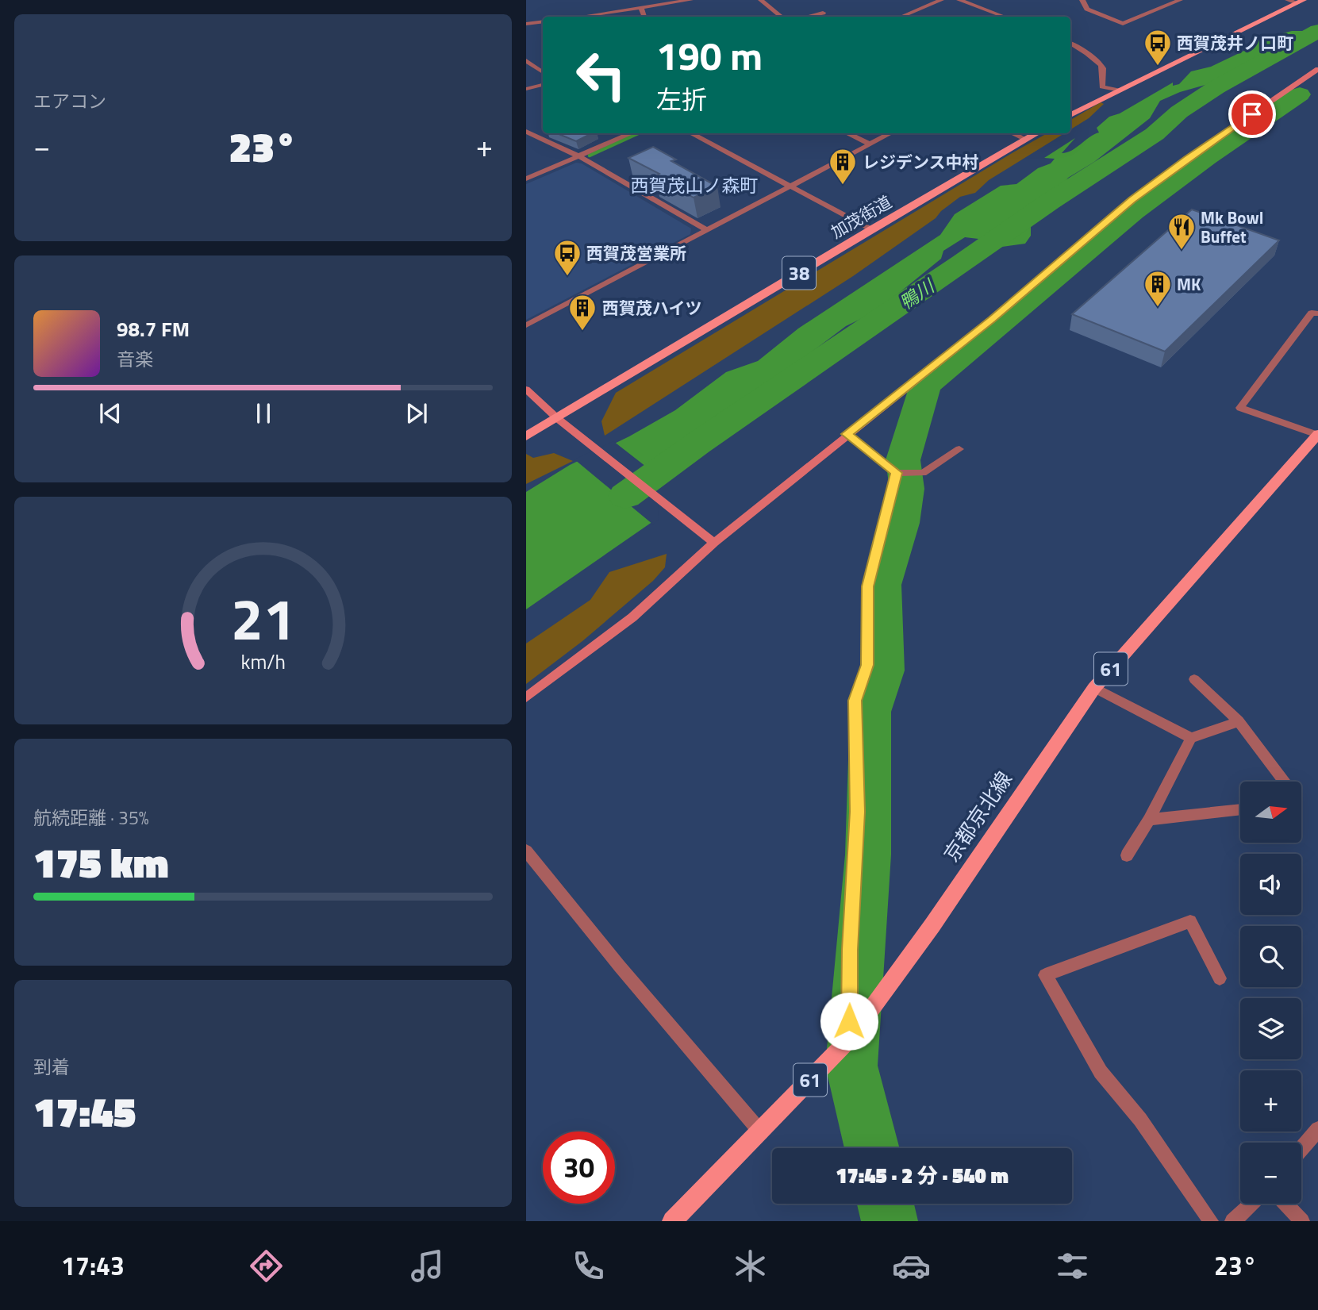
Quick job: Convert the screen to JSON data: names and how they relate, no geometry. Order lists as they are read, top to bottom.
{
  "streets": {
    "main road": [
      "加茂街道",
      "38",
      "61",
      "京都京北線"
    ]
  },
  "districts": ["西賀茂山ノ森町"],
  "water": ["鴨川"],
  "places": {
    "bus stop": ["西賀茂井ノ口町", "西賀茂営業所"],
    "building": ["レジデンス中村", "MK", "西賀茂ハイツ"],
    "restaurant": ["Mk Bowl Buffet"]
  },
  "north": "right",
  "page": {
    "tile": [
      "エアコン",
      ["航続距離 · 35%", "175 km"],
      ["到着", "17:45"]
    ],
    "turn": ["190 m", "左折"],
    "heat": ["−", "23°", "+"],
    "song": ["98.7 FM", "音楽"],
    "map_buttons": ["+", "−"],
    "limit": "30",
    "trip": "17:45 · 2 分 · 540 m",
    "tabs": ["17:43", "23°"],
    "gauge": ["21", "km/h"]
  }
}
